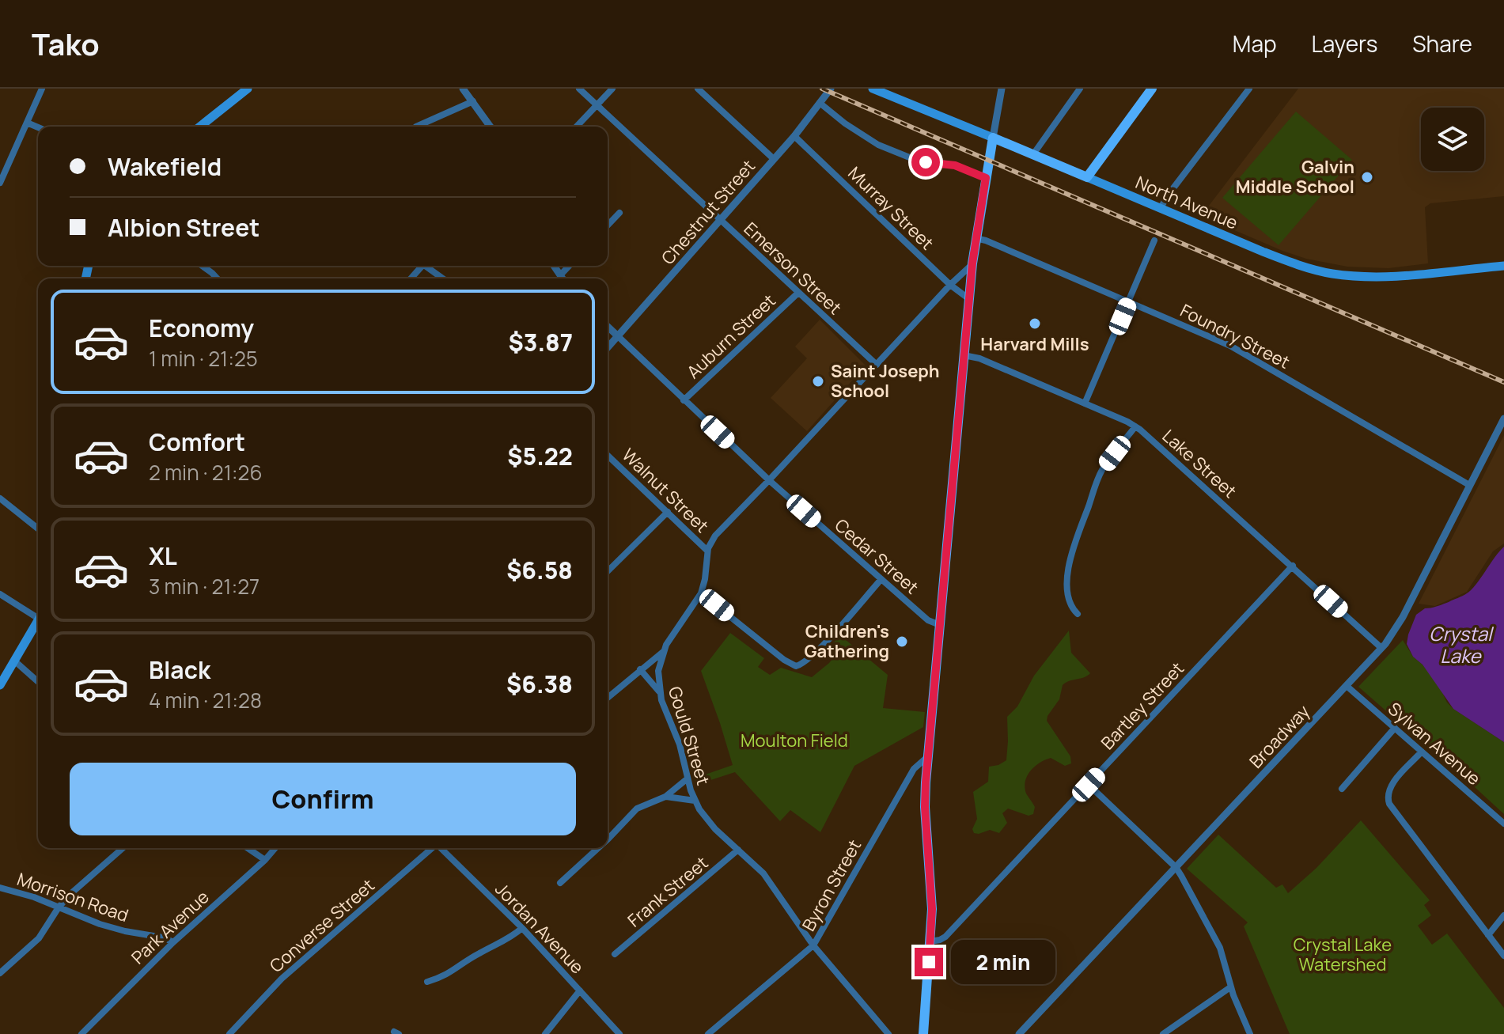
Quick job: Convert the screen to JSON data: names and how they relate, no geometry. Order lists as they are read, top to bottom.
{
  "streets": {
    "main road": ["North Avenue"],
    "street": [
      "Murray Street",
      "Chestnut Street",
      "Emerson Street",
      "Auburn Street",
      "Foundry Street",
      "Lake Street",
      "Walnut Street",
      "Cedar Street",
      "Bartley Street",
      "Gould Street",
      "Broadway",
      "Sylvan Avenue",
      "Byron Street",
      "Frank Street",
      "Morrison Road",
      "Converse Street",
      "Park Avenue",
      "Jordan Avenue"
    ]
  },
  "crossings": [
    ["Murray Street", "Chestnut Street"],
    ["Murray Street", "Gould Street"],
    ["Chestnut Street", "Emerson Street"],
    ["Chestnut Street", "Cedar Street"],
    ["Emerson Street", "Auburn Street"],
    ["Emerson Street", "Gould Street"],
    ["Auburn Street", "Cedar Street"],
    ["Foundry Street", "Broadway"],
    ["Lake Street", "Bartley Street"],
    ["Lake Street", "Broadway"],
    ["Walnut Street", "Gould Street"],
    ["Cedar Street", "Gould Street"],
    ["Gould Street", "Byron Street"],
    ["Gould Street", "Frank Street"],
    ["Broadway", "Sylvan Avenue"],
    ["Morrison Road", "Park Avenue"]
  ],
  "water": ["Crystal Lake"],
  "parks": ["Moulton Field", "Crystal Lake Watershed"],
  "places": [
    "Galvin Middle School",
    "Harvard Mills",
    "Saint Joseph School",
    "Children's Gathering"
  ],
  "page": {
    "header": "Tako",
    "nav": ["Map", "Layers", "Share"],
    "banner": ["Wakefield", "Albion Street"],
    "list": [
      {
        "name": "Economy",
        "note": "1 min · 21:25",
        "value": "$3.87"
      },
      {
        "name": "Comfort",
        "note": "2 min · 21:26",
        "value": "$5.22"
      },
      {
        "name": "XL",
        "note": "3 min · 21:27",
        "value": "$6.58"
      },
      {
        "name": "Black",
        "note": "4 min · 21:28",
        "value": "$6.38"
      }
    ],
    "buttons": "Confirm",
    "bubble": "2 min"
  }
}
